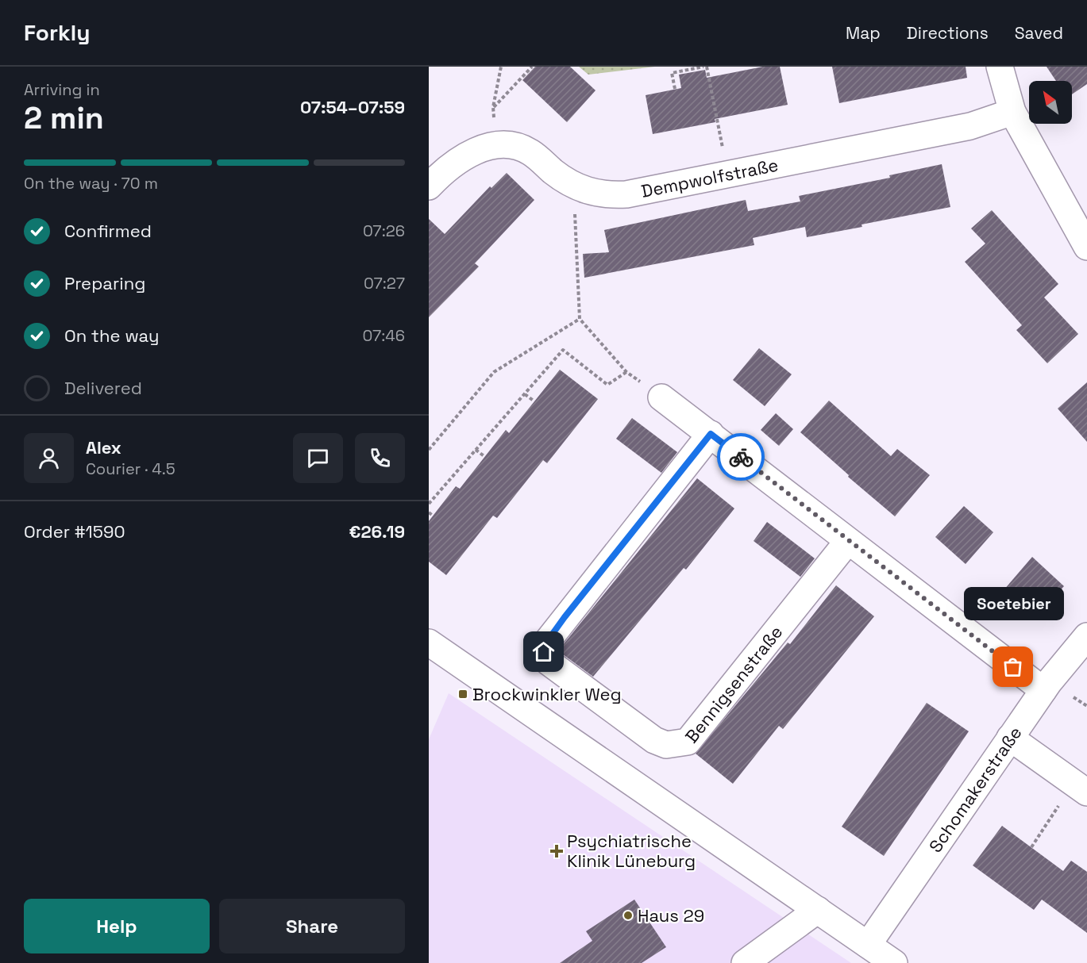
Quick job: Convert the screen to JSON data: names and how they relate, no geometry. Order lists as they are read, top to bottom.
{
  "streets": {
    "street": ["Dempwolfstraße", "Bennigsenstraße", "Schomakerstraße"]
  },
  "places": {
    "other": ["Soetebier", "Haus 29"],
    "transit": ["Brockwinkler Weg"],
    "health": ["Psychiatrische Klinik Lüneburg"]
  },
  "north": "top left",
  "page": {
    "header": "Forkly",
    "nav": ["Map", "Directions", "Saved"],
    "heading": ["2 min", "Arriving in", "07:54–07:59"],
    "panel": [
      "Alex",
      "Courier · 4.5",
      "Order #1590",
      "€26.19"
    ],
    "bar": "On the way · 70 m",
    "list": [
      ["Confirmed", "07:26"],
      ["Preparing", "07:27"],
      ["On the way", "07:46"],
      "Delivered"
    ],
    "bubble": "Soetebier",
    "buttons": ["Help", "Share"]
  }
}
